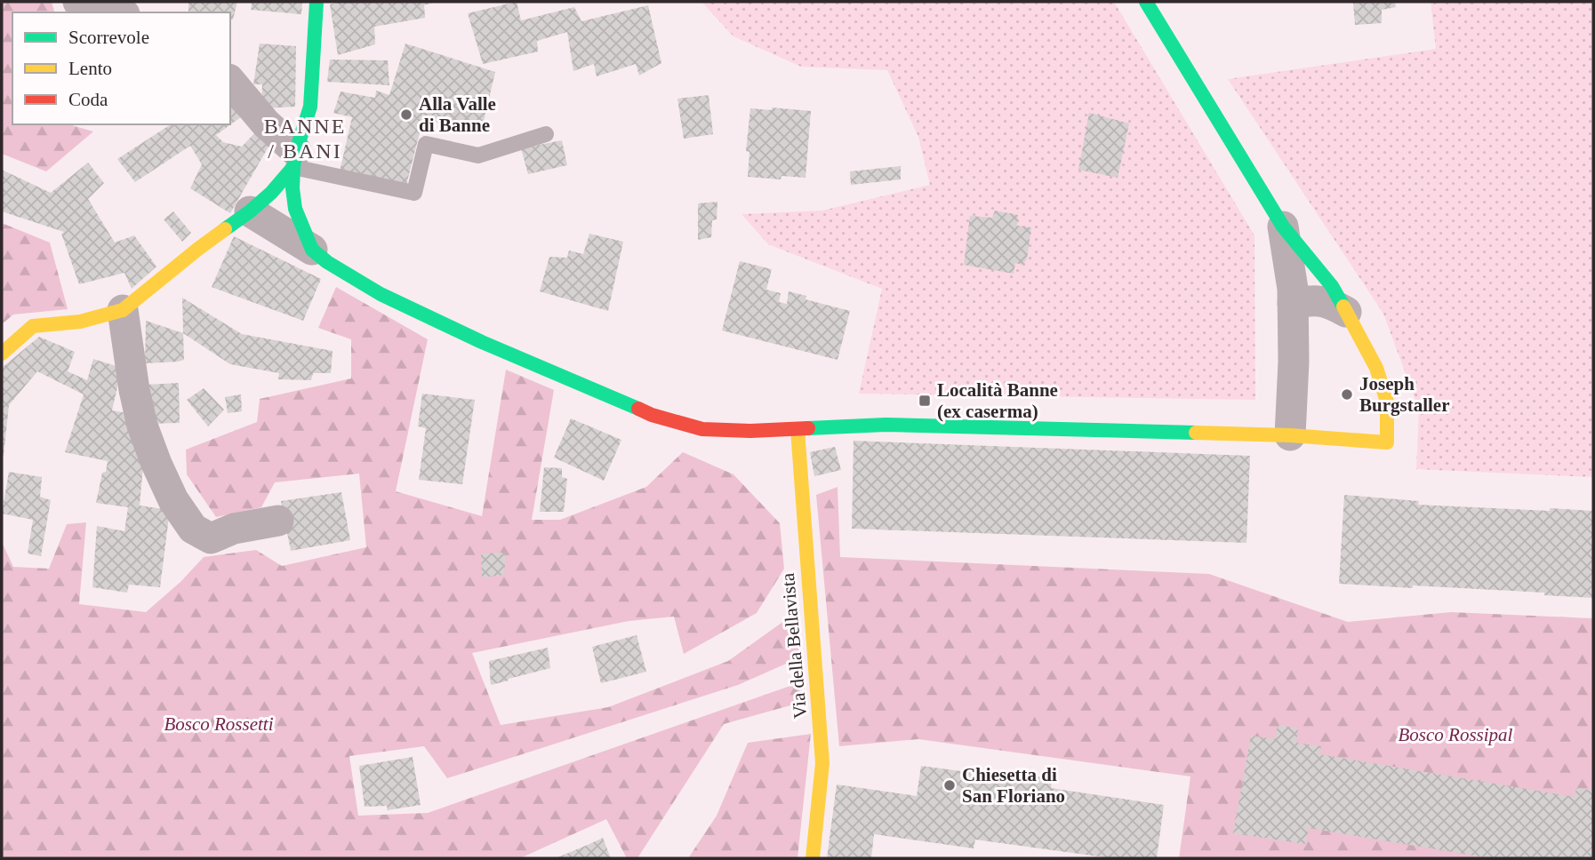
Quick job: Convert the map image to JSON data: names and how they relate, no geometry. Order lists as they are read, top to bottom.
{
  "streets": {
    "street": ["Via della Bellavista"]
  },
  "districts": ["BANNE / BANI"],
  "parks": ["Bosco Rossetti", "Bosco Rossipal"],
  "places": {
    "other": ["Alla Valle di Banne", "Joseph Burgstaller", "Chiesetta di San Floriano"],
    "transit": ["Località Banne (ex caserma)"]
  },
  "legend": ["Scorrevole", "Lento", "Coda"]
}
